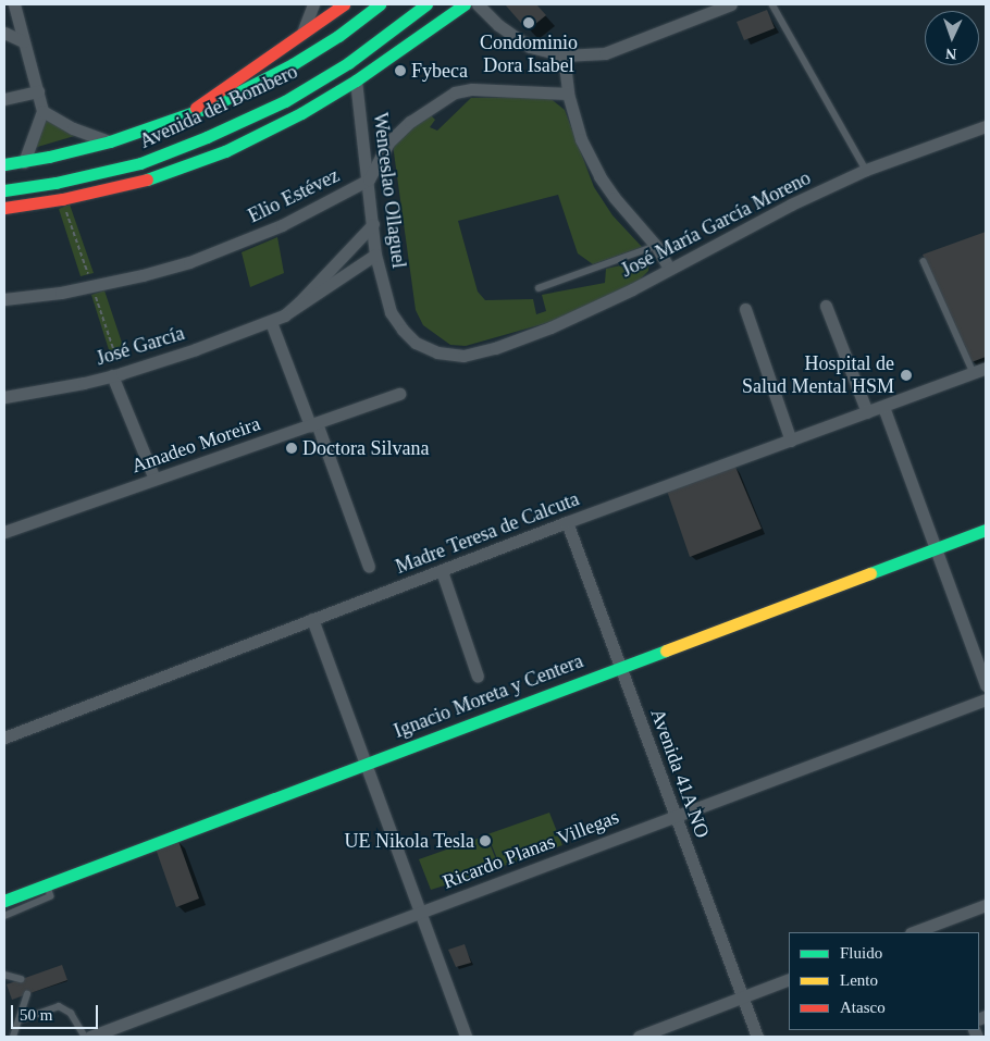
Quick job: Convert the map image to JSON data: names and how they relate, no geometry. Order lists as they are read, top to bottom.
{
  "streets": {
    "main road": ["Avenida del Bombero", "Ignacio Moreta y Centera"],
    "street": [
      "Wenceslao Ollaguel",
      "Elio Estévez",
      "José María García Moreno",
      "José García",
      "Amadeo Moreira",
      "Madre Teresa de Calcuta",
      "Avenida 41A NO",
      "Ricardo Planas Villegas"
    ]
  },
  "crossings": [
    ["Avenida del Bombero", "Wenceslao Ollaguel"],
    ["Wenceslao Ollaguel", "Elio Estévez"],
    ["Wenceslao Ollaguel", "José María García Moreno"],
    ["Wenceslao Ollaguel", "José García"],
    ["Madre Teresa de Calcuta", "Avenida 41A NO"],
    ["Ignacio Moreta y Centera", "Avenida 41A NO"],
    ["Avenida 41A NO", "Ricardo Planas Villegas"]
  ],
  "places": [
    "Condominio Dora Isabel",
    "Fybeca",
    "Hospital de Salud Mental HSM",
    "Doctora Silvana",
    "UE Nikola Tesla"
  ],
  "legend": ["Fluido", "Lento", "Atasco"],
  "scale_bar": "50 m",
  "north": "bottom"
}
